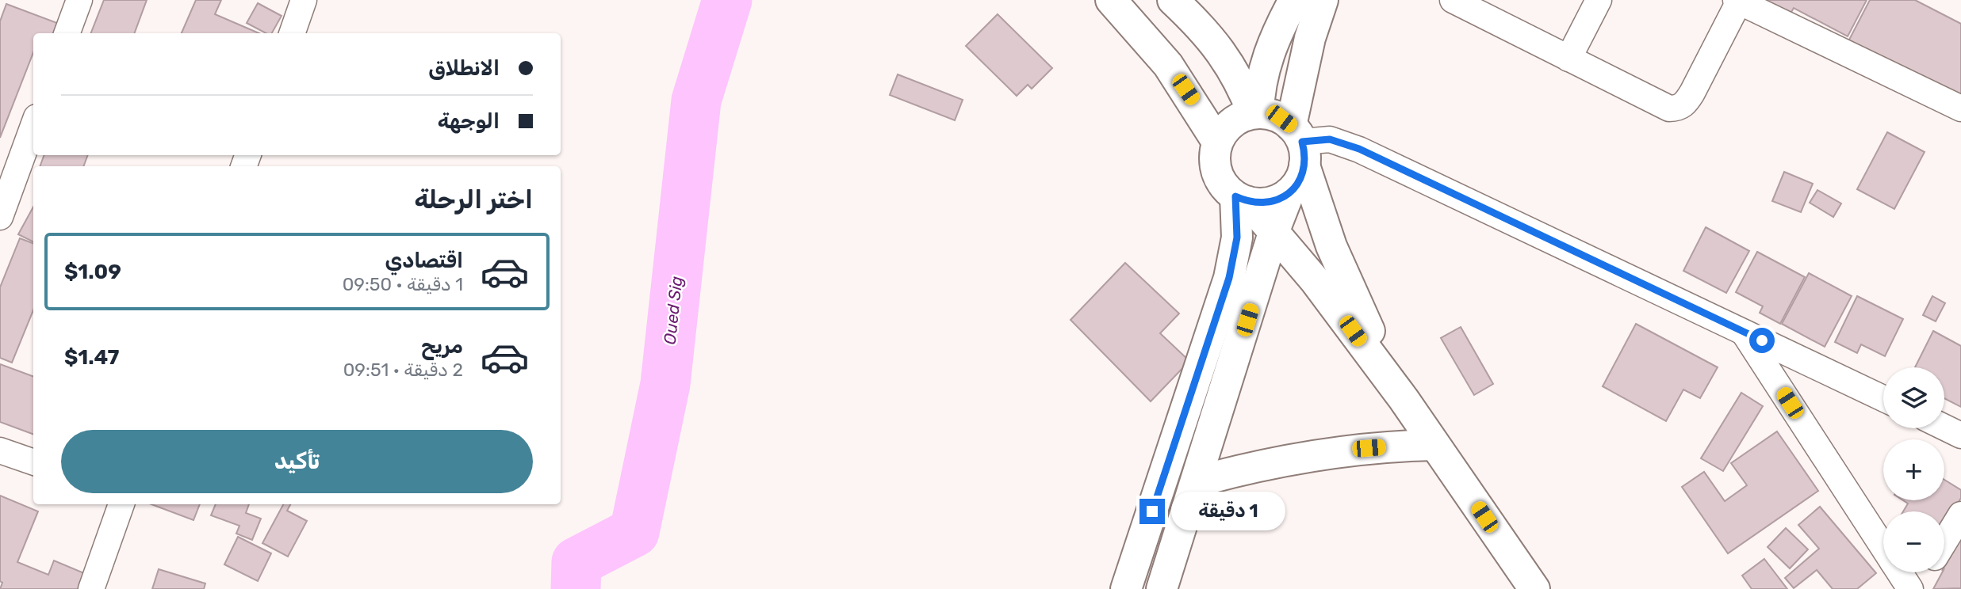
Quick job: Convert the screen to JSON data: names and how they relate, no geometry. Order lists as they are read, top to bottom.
{
  "water": ["Oued Sig"],
  "page": {
    "banner": ["الانطلاق", "الوجهة"],
    "heading": "اختر الرحلة",
    "list": [
      {
        "name": "اقتصادي",
        "note": "1 دقيقة · 09:50",
        "value": "$1.09"
      },
      {
        "name": "مريح",
        "note": "2 دقيقة · 09:51",
        "value": "$1.47"
      }
    ],
    "map_buttons": ["+", "−"],
    "buttons": "تأكيد",
    "bubble": "1 دقيقة"
  }
}
